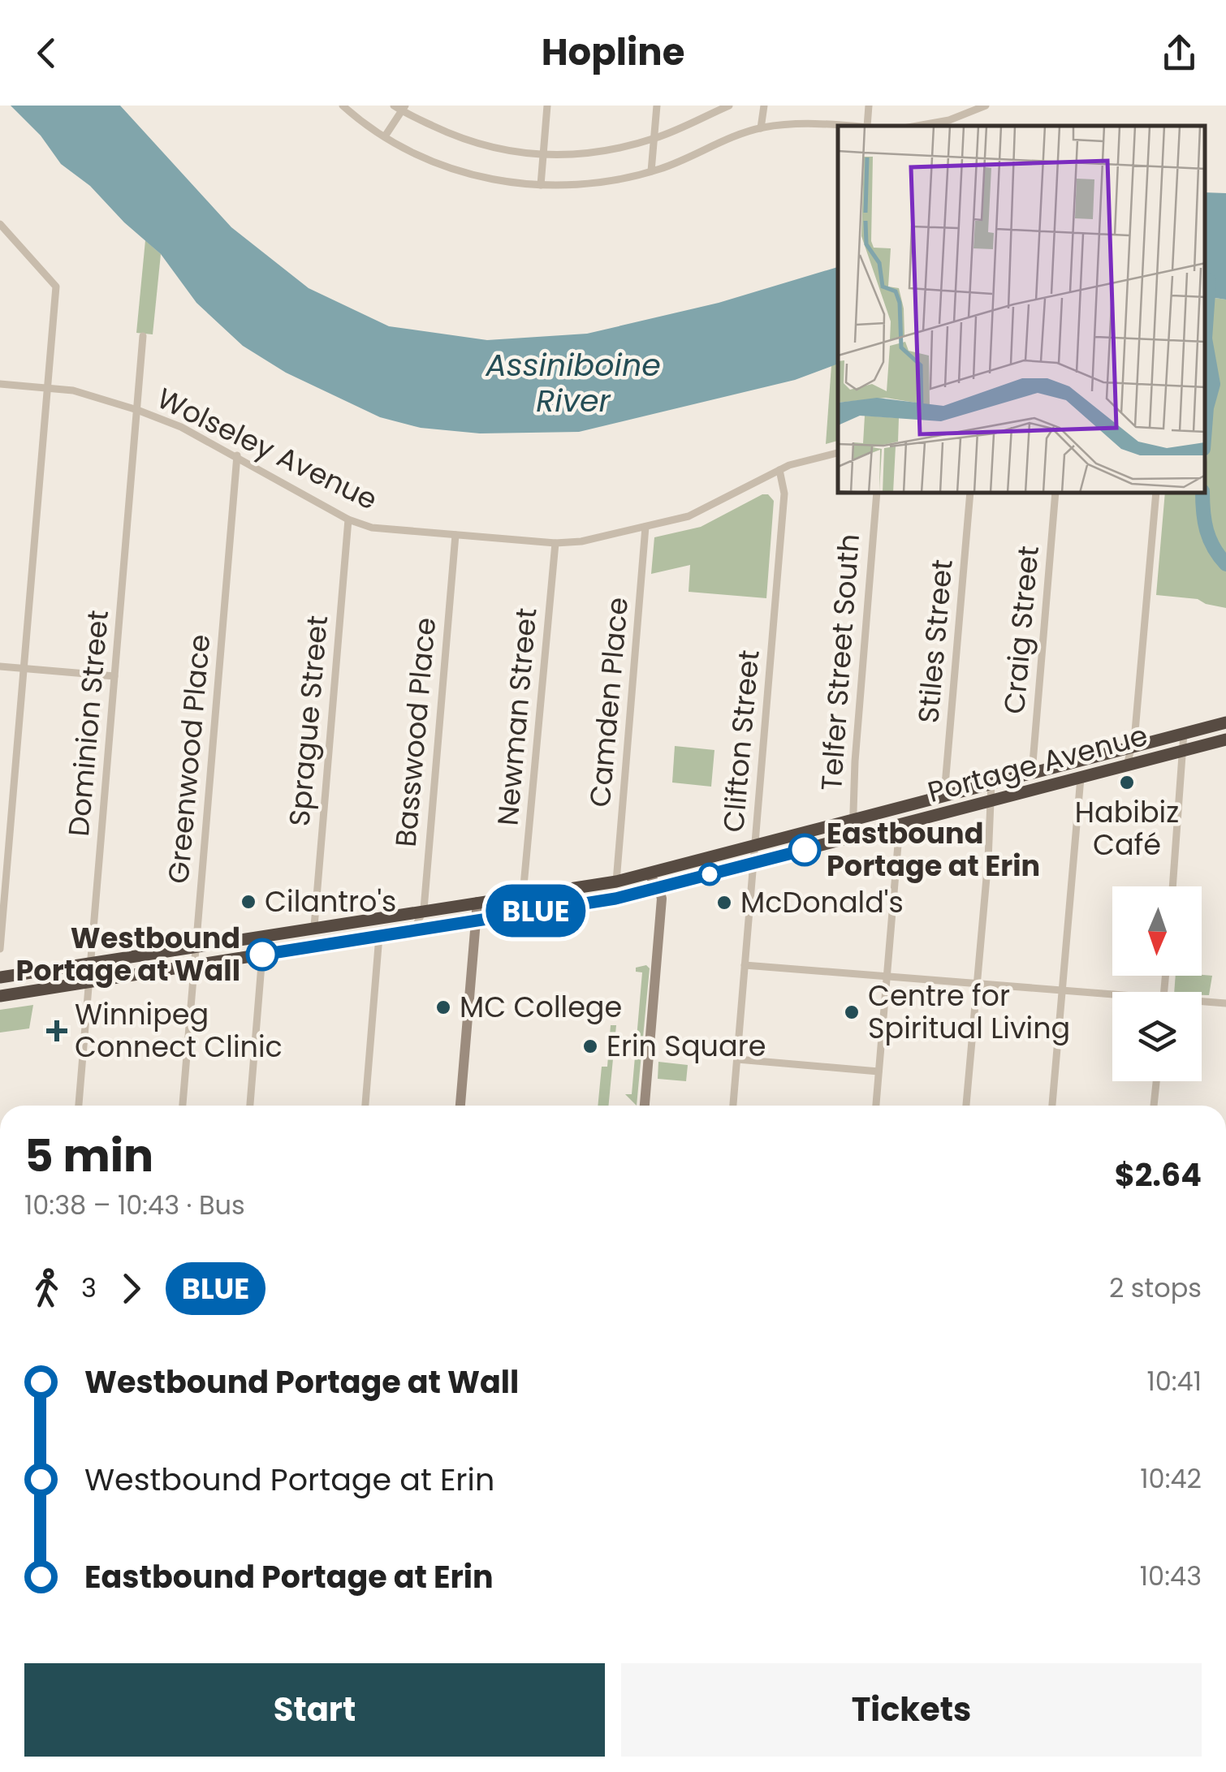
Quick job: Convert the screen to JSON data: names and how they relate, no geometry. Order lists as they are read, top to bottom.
{
  "streets": {
    "highway": ["Portage Avenue"],
    "street": [
      "Wolseley Avenue",
      "Craig Street",
      "Stiles Street",
      "Telfer Street South",
      "Camden Place",
      "Newman Street",
      "Sprague Street",
      "Dominion Street",
      "Basswood Place",
      "Clifton Street",
      "Greenwood Place"
    ]
  },
  "crossings": [
    ["Wolseley Avenue", "Camden Place"],
    ["Wolseley Avenue", "Newman Street"],
    ["Wolseley Avenue", "Sprague Street"],
    ["Wolseley Avenue", "Dominion Street"],
    ["Wolseley Avenue", "Basswood Place"],
    ["Wolseley Avenue", "Clifton Street"],
    ["Wolseley Avenue", "Greenwood Place"],
    ["Craig Street", "Portage Avenue"],
    ["Stiles Street", "Portage Avenue"],
    ["Telfer Street South", "Portage Avenue"],
    ["Camden Place", "Portage Avenue"],
    ["Newman Street", "Portage Avenue"],
    ["Sprague Street", "Portage Avenue"],
    ["Dominion Street", "Portage Avenue"],
    ["Basswood Place", "Portage Avenue"],
    ["Clifton Street", "Portage Avenue"],
    ["Greenwood Place", "Portage Avenue"]
  ],
  "water": ["Assiniboine River"],
  "places": {
    "other": [
      "Habibiz Café",
      "Eastbound Portage at Erin",
      "Cilantro's",
      "McDonald's",
      "Westbound Portage at Wall",
      "MC College",
      "Centre for Spiritual Living",
      "Erin Square"
    ],
    "health": ["Winnipeg Connect Clinic"]
  },
  "lines": ["bus line BLUE"],
  "north": "bottom",
  "page": {
    "header": "Hopline",
    "on_map": "BLUE",
    "heading": ["5 min", "10:38 – 10:43 · Bus", "$2.64"],
    "legs": ["3", "BLUE", "2 stops"],
    "list": [
      {
        "name": "Westbound Portage at Wall",
        "value": "10:41"
      },
      {
        "name": "Westbound Portage at Erin",
        "value": "10:42"
      },
      {
        "name": "Eastbound Portage at Erin",
        "value": "10:43"
      }
    ],
    "buttons": ["Start", "Tickets"]
  }
}
